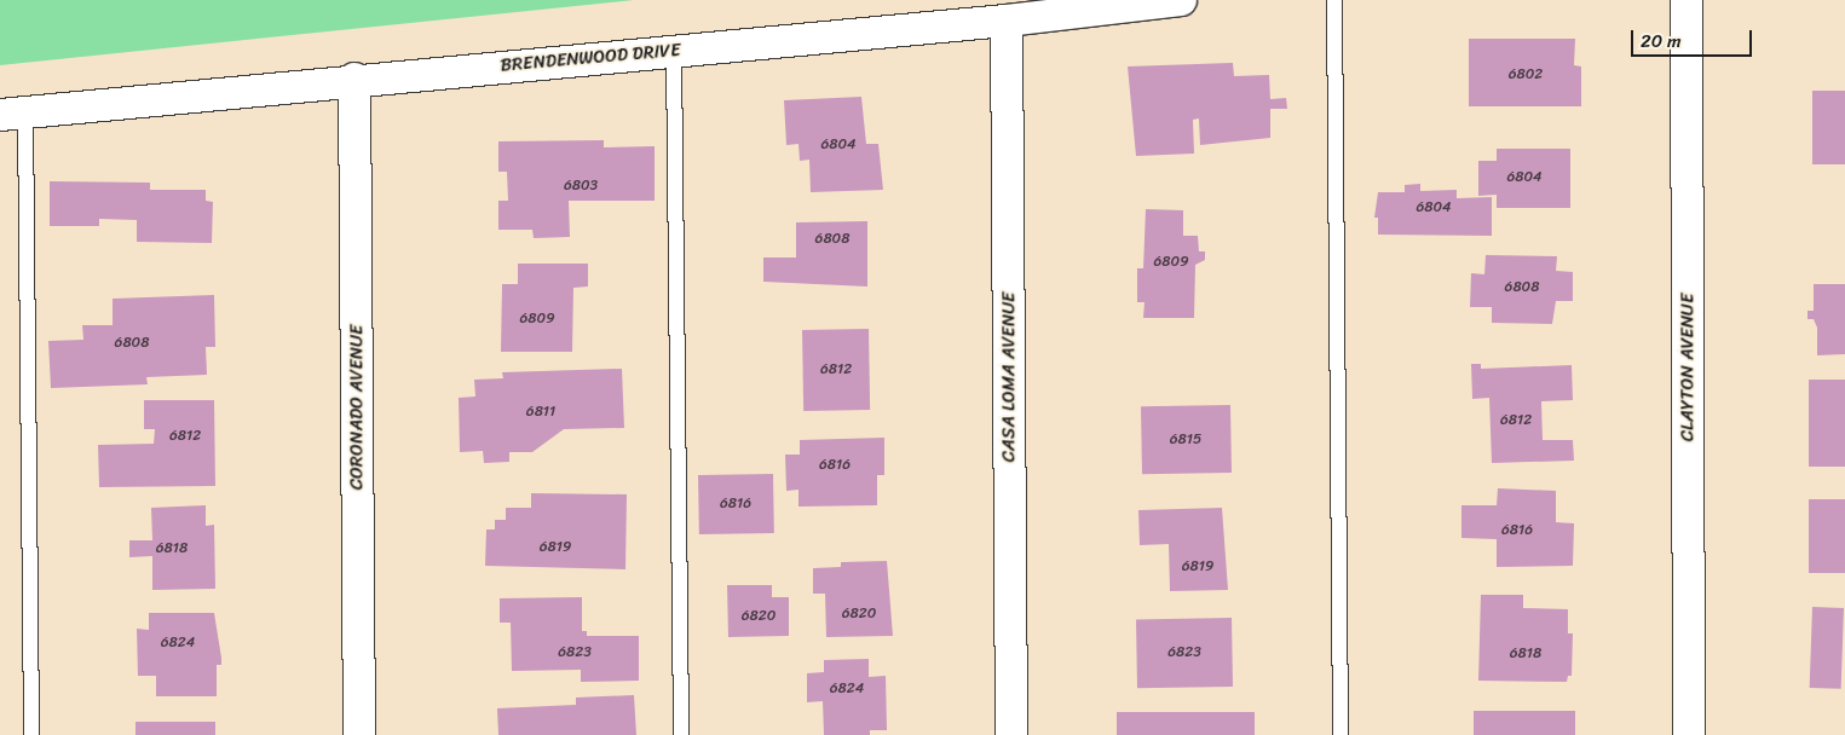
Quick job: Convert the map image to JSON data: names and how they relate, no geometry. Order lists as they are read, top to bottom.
{
  "streets": {
    "street": [
      "BRENDENWOOD DRIVE",
      "CLAYTON AVENUE",
      "CASA LOMA AVENUE",
      "CORONADO AVENUE"
    ]
  },
  "crossings": [
    ["BRENDENWOOD DRIVE", "CASA LOMA AVENUE"],
    ["BRENDENWOOD DRIVE", "CORONADO AVENUE"]
  ],
  "house_numbers": [
    "6802",
    "6804",
    "6804",
    "6803",
    "6804",
    "6808",
    "6809",
    "6808",
    "6809",
    "6808",
    "6812",
    "6811",
    "6812",
    "6812",
    "6815",
    "6816",
    "6816",
    "6816",
    "6819",
    "6818",
    "6819",
    "6820",
    "6820",
    "6824",
    "6823",
    "6823",
    "6818",
    "6824"
  ],
  "scale_bar": "20 m"
}
